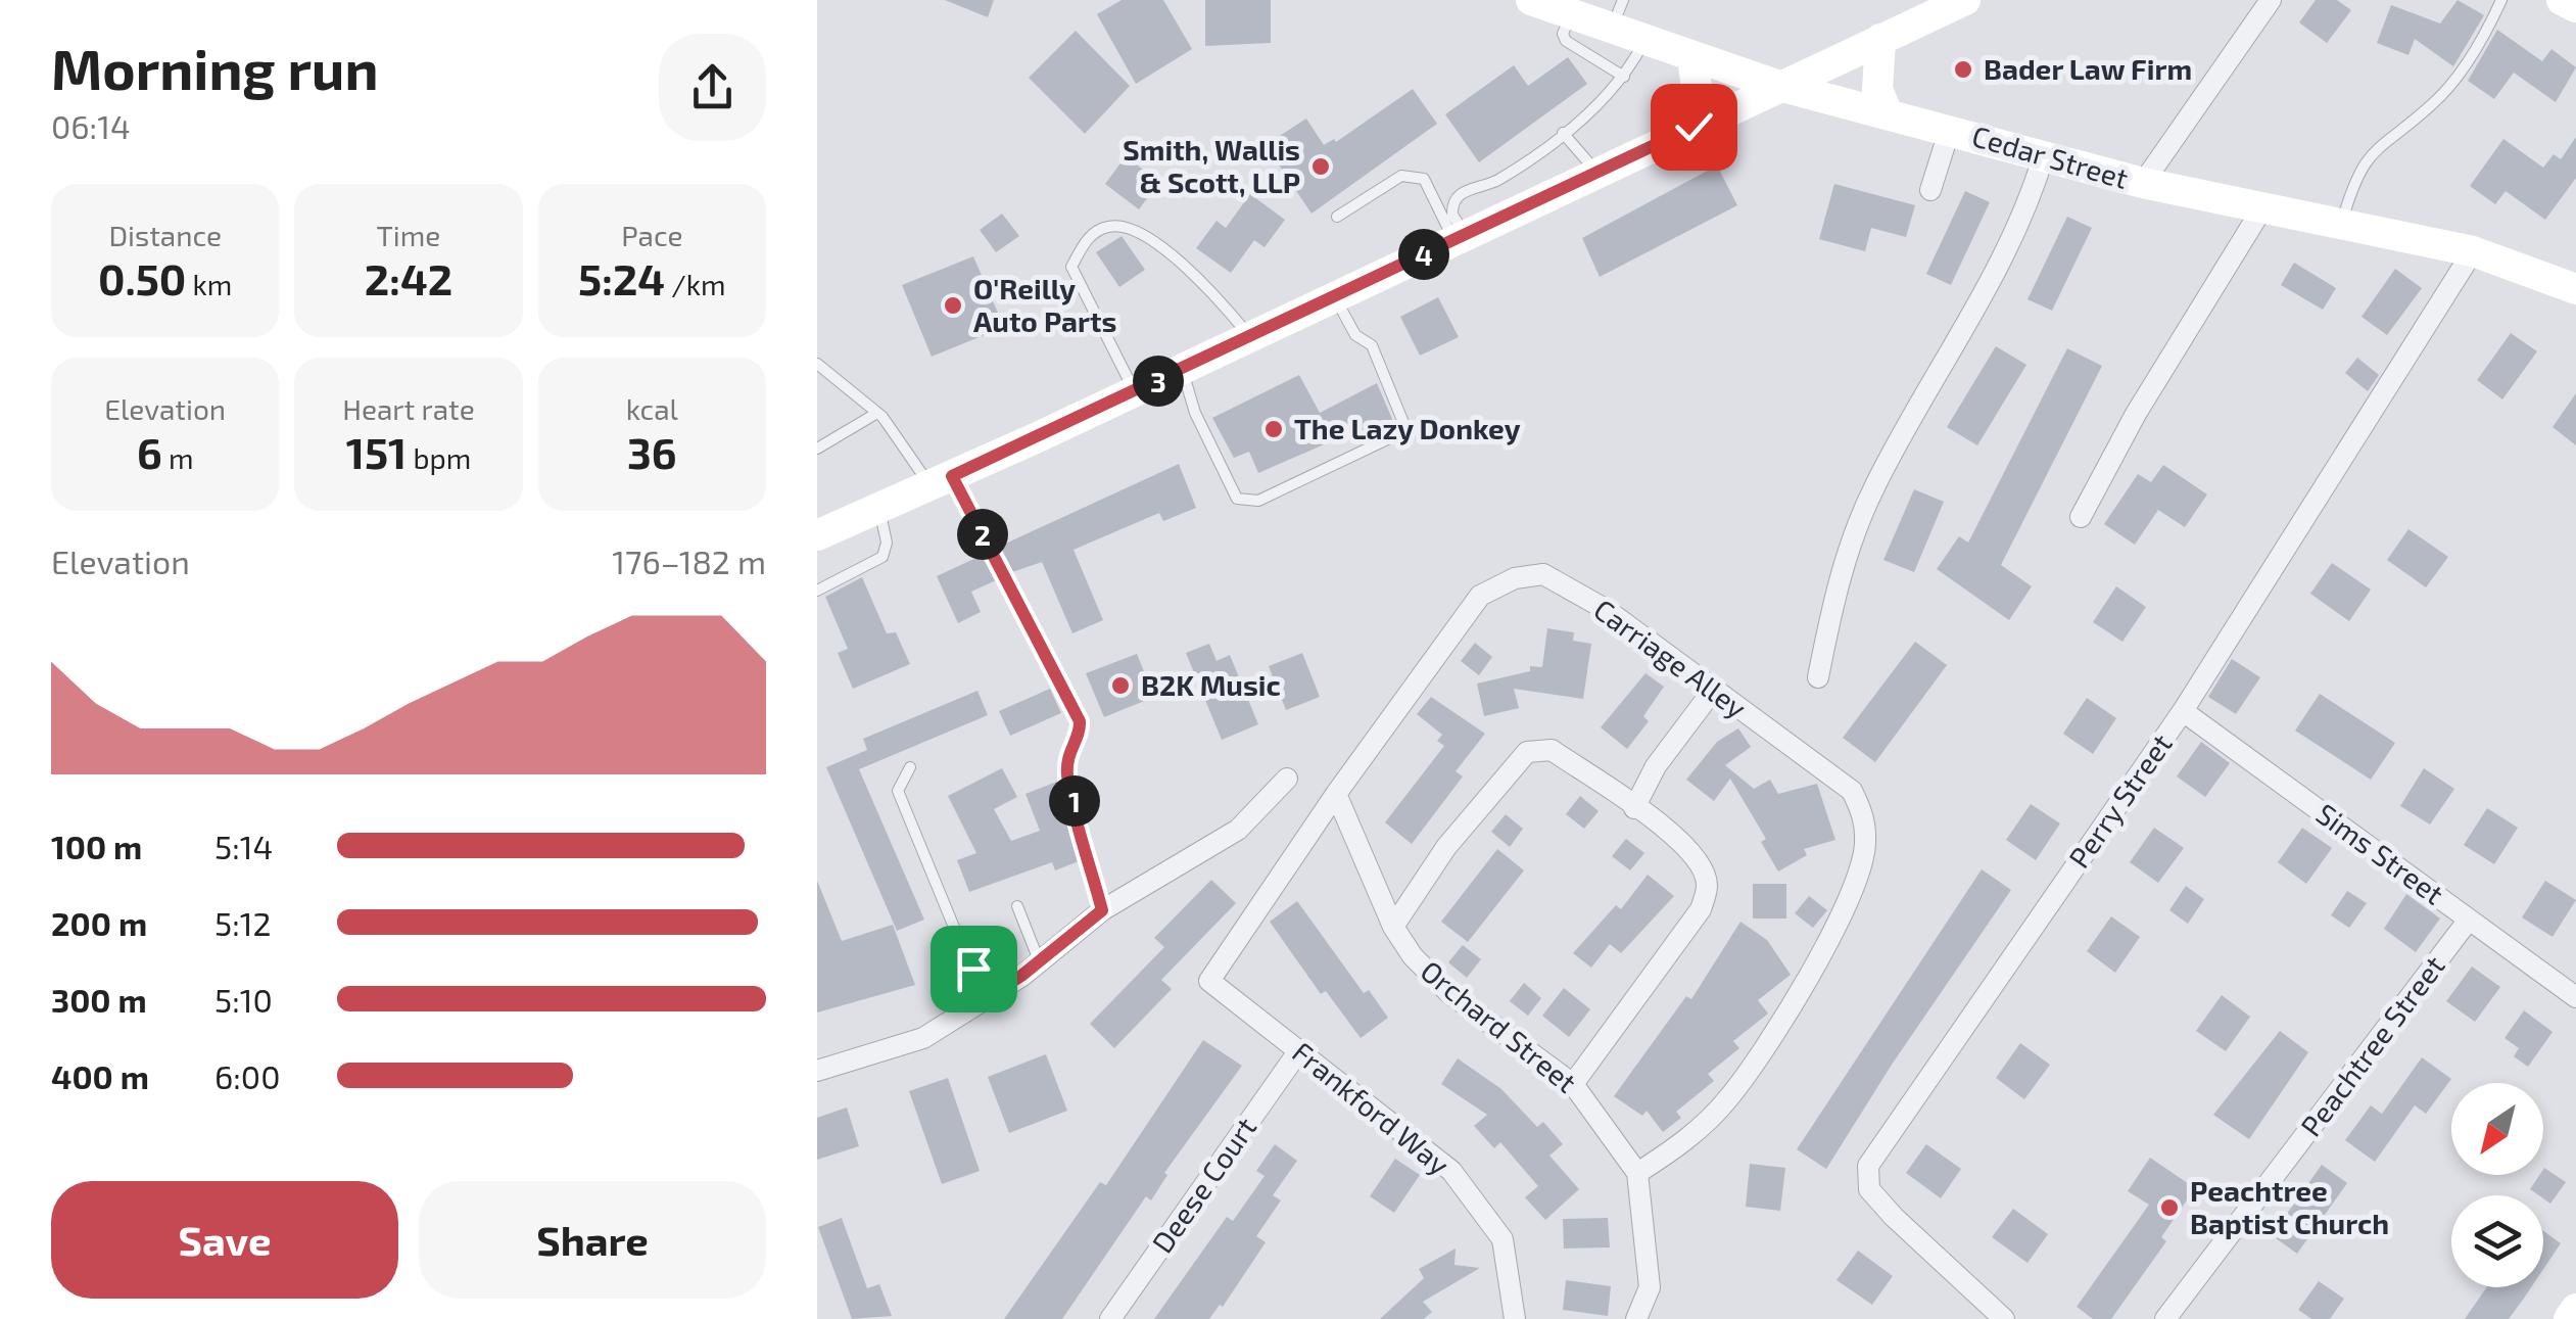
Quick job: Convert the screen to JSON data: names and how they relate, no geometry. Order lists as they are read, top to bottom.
{
  "streets": {
    "main road": ["Cedar Street"],
    "street": [
      "Carriage Alley",
      "Perry Street",
      "Sims Street",
      "Orchard Street",
      "Peachtree Street",
      "Frankford Way",
      "Deese Court"
    ]
  },
  "crossings": [
    ["Cedar Street", "Perry Street"],
    ["Carriage Alley", "Orchard Street"],
    ["Carriage Alley", "Frankford Way"],
    ["Perry Street", "Sims Street"],
    ["Sims Street", "Peachtree Street"],
    ["Frankford Way", "Deese Court"]
  ],
  "places": [
    "Bader Law Firm",
    "Smith, Wallis & Scott, LLP",
    "O'Reilly Auto Parts",
    "The Lazy Donkey",
    "B2K Music",
    "Peachtree Baptist Church"
  ],
  "north": "bottom left",
  "page": {
    "heading": ["Morning run", "06:14"],
    "stats": [
      ["Distance", "0.50 km"],
      ["Time", "2:42"],
      ["Pace", "5:24 /km"],
      ["Elevation", "6 m"],
      ["Heart rate", "151 bpm"],
      ["kcal", "36"]
    ],
    "pins": [
      "4",
      "3",
      "2",
      "1"
    ],
    "chart": ["Elevation", "176–182 m"],
    "list": [
      {
        "name": "100 m",
        "note": "5:14"
      },
      {
        "name": "200 m",
        "note": "5:12"
      },
      {
        "name": "300 m",
        "note": "5:10"
      },
      {
        "name": "400 m",
        "note": "6:00"
      }
    ],
    "buttons": ["Save", "Share"]
  }
}
